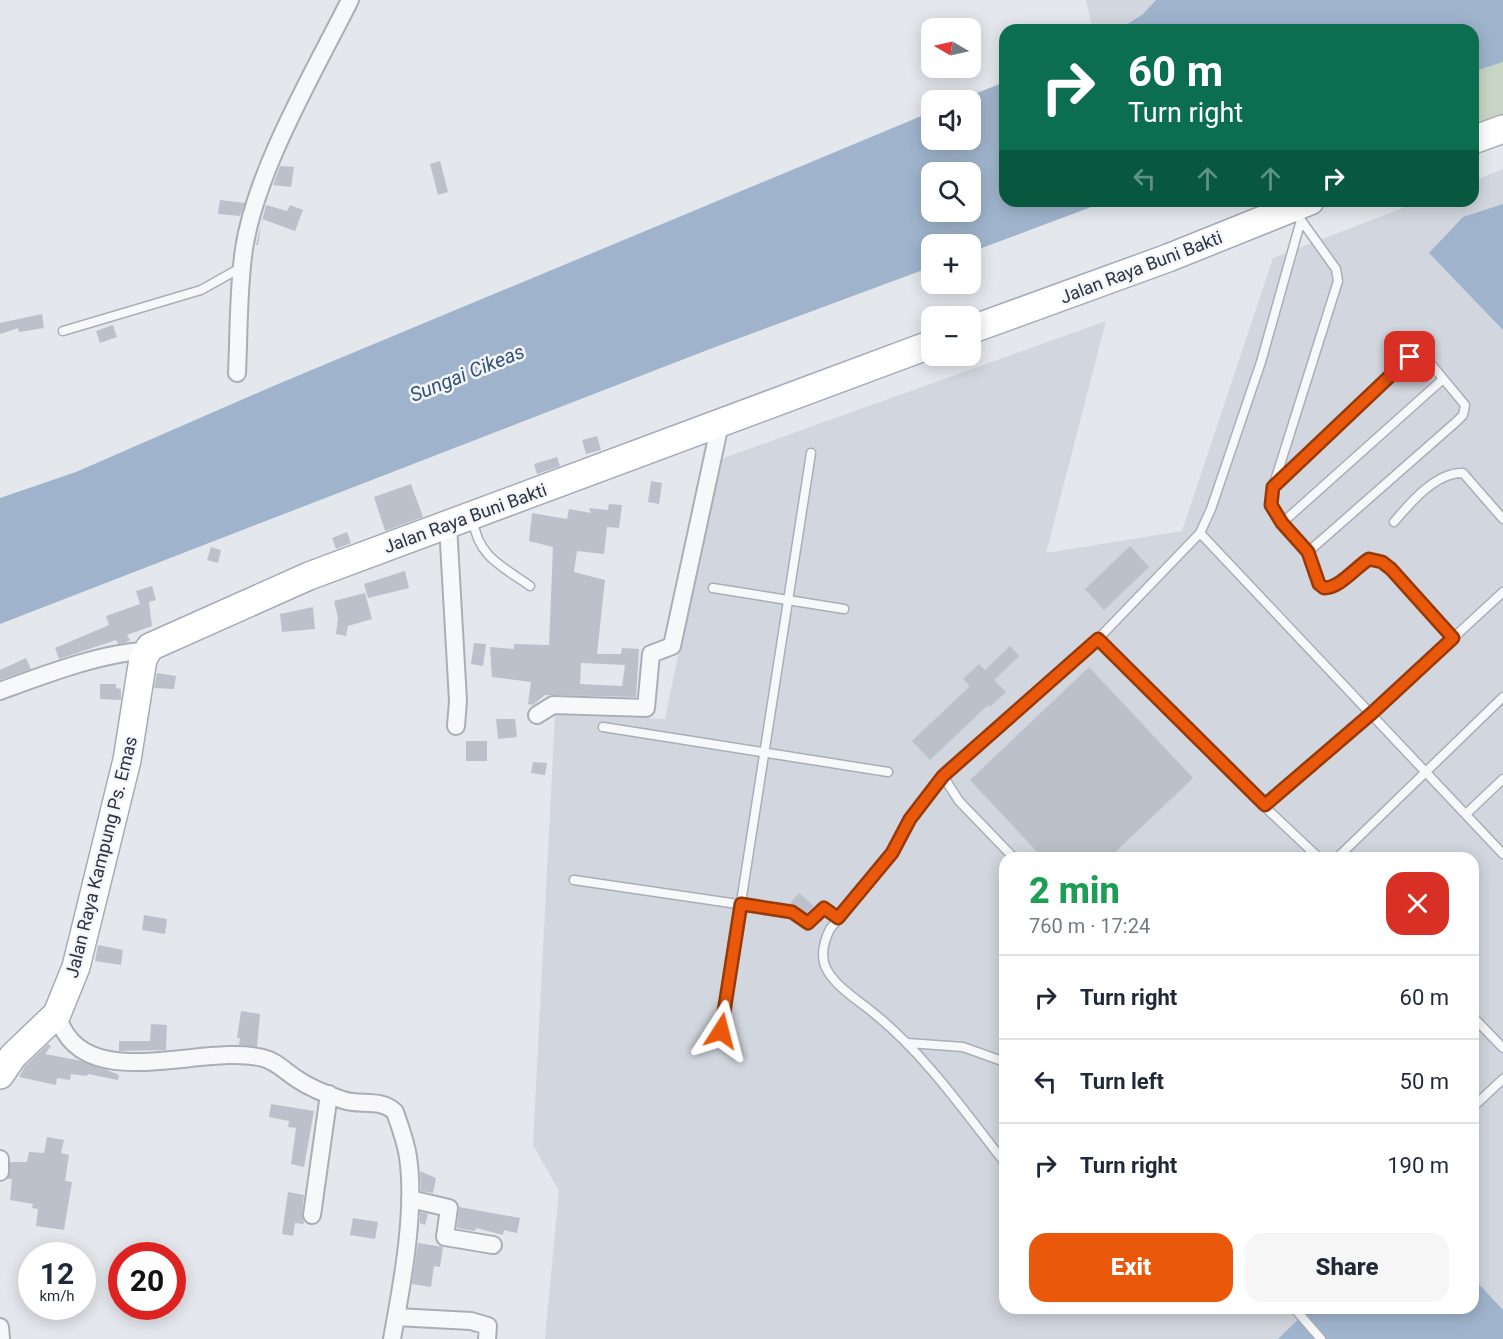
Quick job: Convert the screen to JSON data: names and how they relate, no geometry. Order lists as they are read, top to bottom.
{
  "streets": {
    "main road": ["Jalan Raya Buni Bakti", "Jalan Raya Kampung Ps. Emas"]
  },
  "crossings": [
    ["Jalan Raya Buni Bakti", "Jalan Raya Kampung Ps. Emas"]
  ],
  "water": ["Sungai Cikeas"],
  "north": "left",
  "page": {
    "map_buttons": ["+", "−"],
    "turn": ["60 m", "Turn right"],
    "heading": ["2 min", "760 m · 17:24"],
    "list": [
      {
        "name": "Turn right",
        "value": "60 m"
      },
      {
        "name": "Turn left",
        "value": "50 m"
      },
      {
        "name": "Turn right",
        "value": "190 m"
      }
    ],
    "buttons": ["Exit", "Share"],
    "speed": "12 km/h",
    "limit": "20"
  }
}
